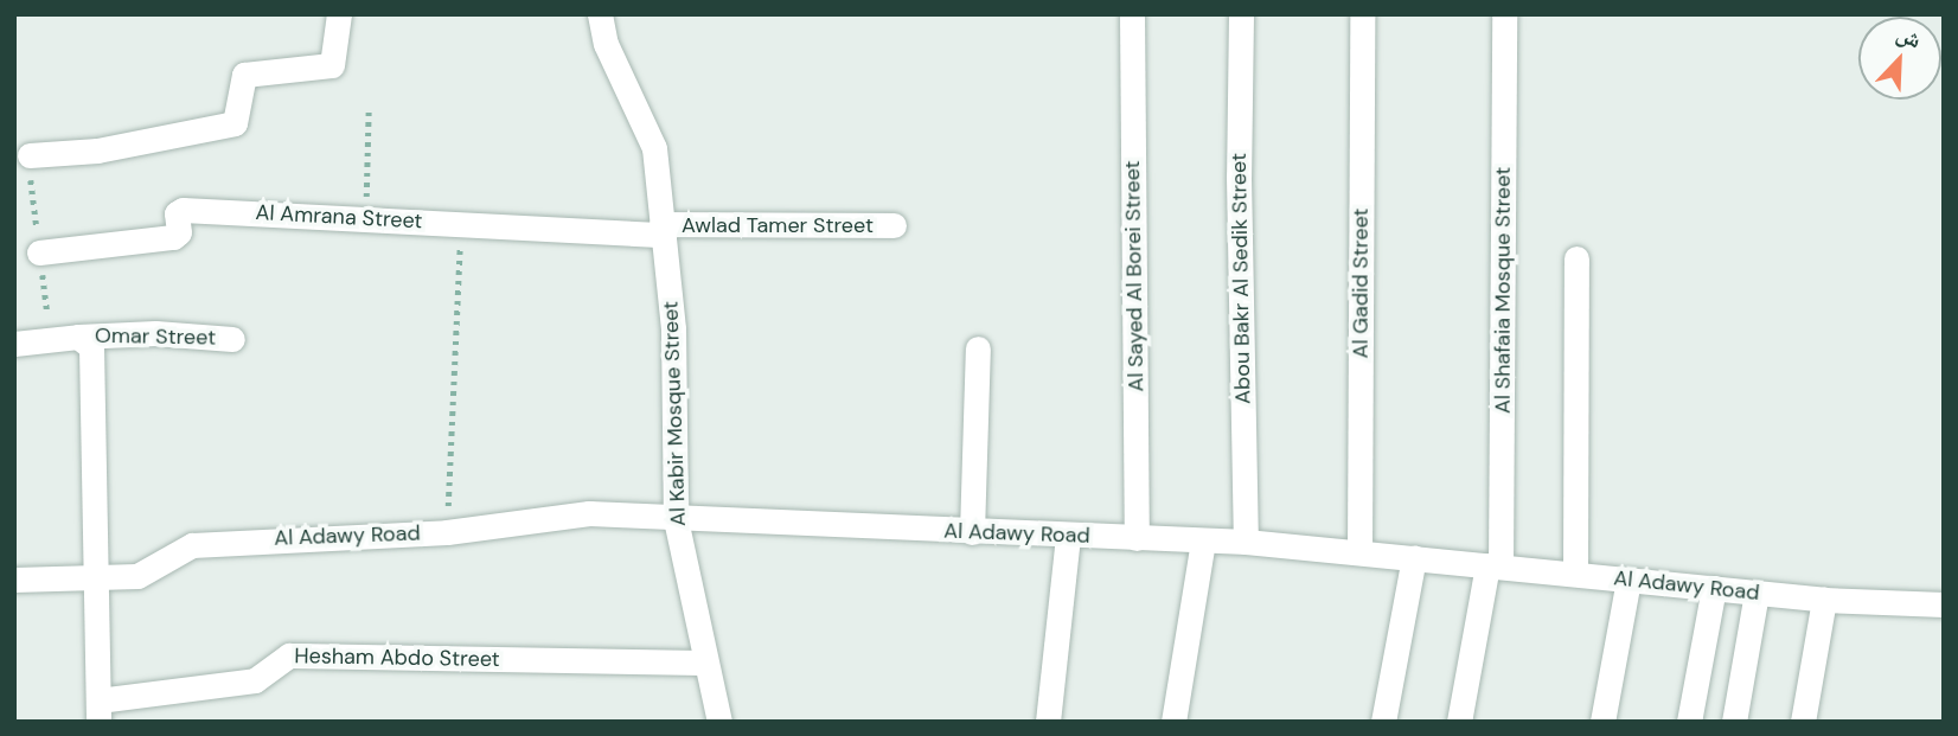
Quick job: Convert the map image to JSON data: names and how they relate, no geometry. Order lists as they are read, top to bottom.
{
  "streets": {
    "street": [
      "Al Amrana Street",
      "Awlad Tamer Street",
      "Al Sayed Al Borei Street",
      "Abou Bakr Al Sedik Street",
      "Al Gadid Street",
      "Al Shafaia Mosque Street",
      "Omar Street",
      "Al Kabir Mosque Street",
      "Al Adawy Road",
      "Hesham Abdo Street"
    ]
  },
  "crossings": [
    ["Al Amrana Street", "Awlad Tamer Street"],
    ["Al Amrana Street", "Al Kabir Mosque Street"],
    ["Awlad Tamer Street", "Al Kabir Mosque Street"],
    ["Al Sayed Al Borei Street", "Al Adawy Road"],
    ["Abou Bakr Al Sedik Street", "Al Adawy Road"],
    ["Al Gadid Street", "Al Adawy Road"],
    ["Al Shafaia Mosque Street", "Al Adawy Road"],
    ["Al Kabir Mosque Street", "Al Adawy Road"],
    ["Al Kabir Mosque Street", "Hesham Abdo Street"]
  ],
  "north": "top right"
}
